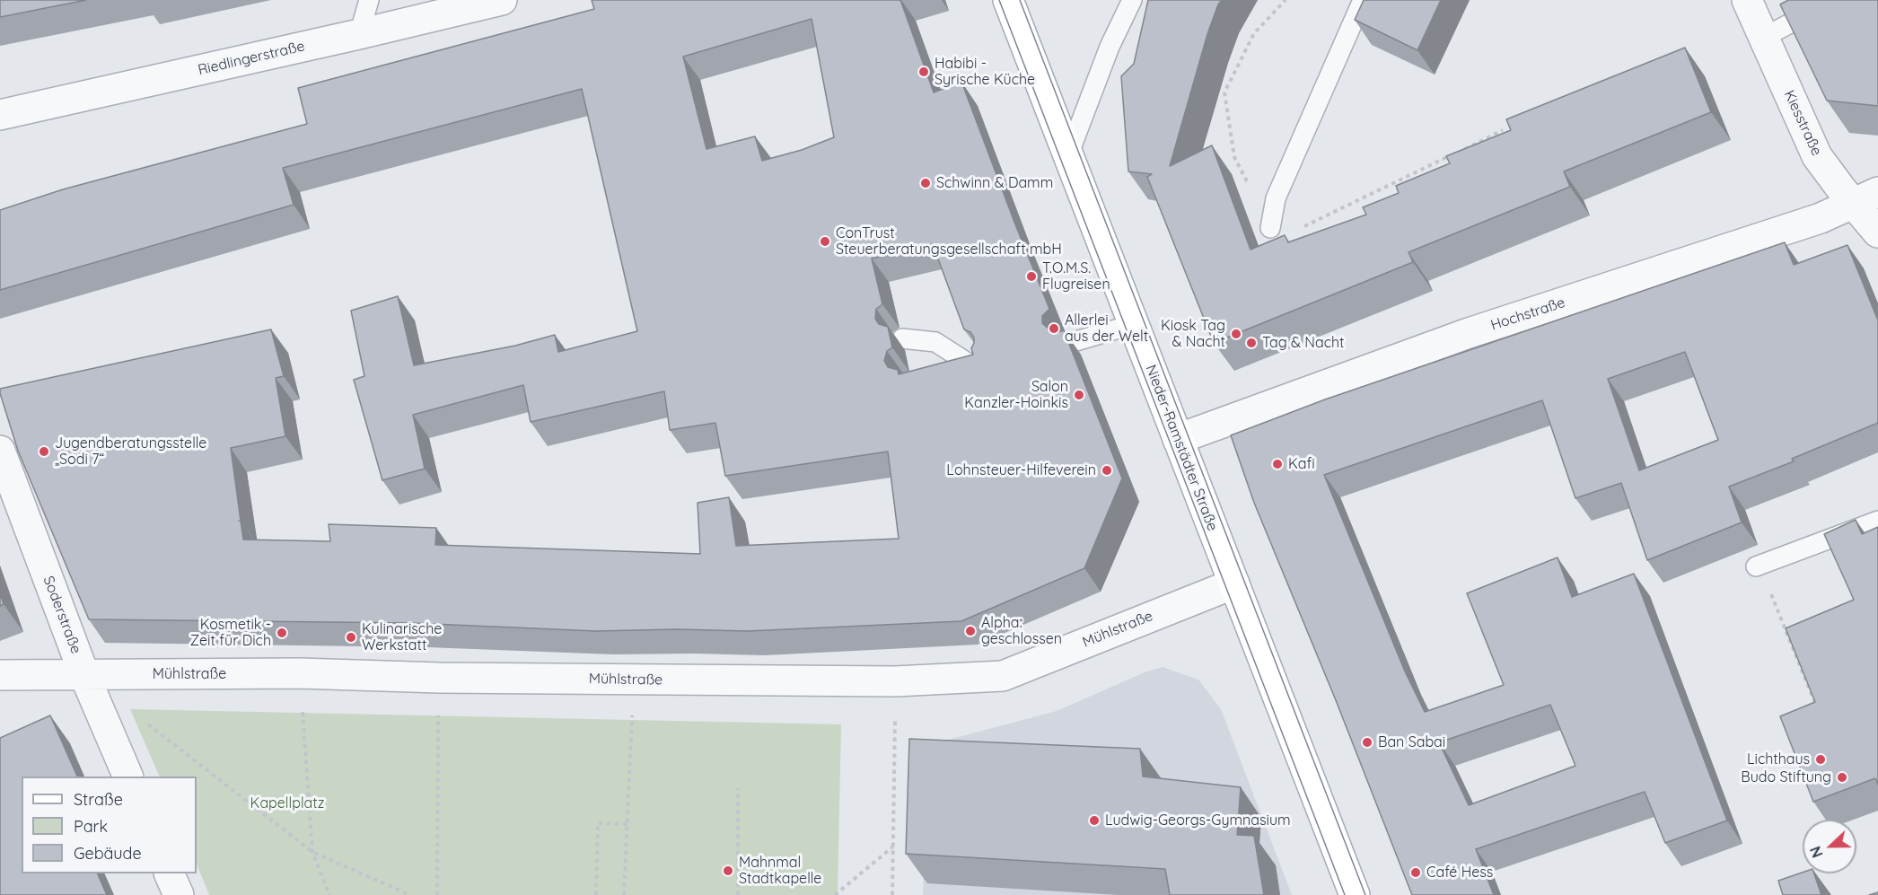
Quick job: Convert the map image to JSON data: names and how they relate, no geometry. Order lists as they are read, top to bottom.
{
  "streets": {
    "main road": ["Nieder-Ramstädter Straße"],
    "street": [
      "Riedlingerstraße",
      "Kiesstraße",
      "Hochstraße",
      "Soderstraße",
      "Mühlstraße"
    ]
  },
  "crossings": [
    ["Kiesstraße", "Hochstraße"],
    ["Hochstraße", "Nieder-Ramstädter Straße"],
    ["Nieder-Ramstädter Straße", "Mühlstraße"],
    ["Soderstraße", "Mühlstraße"]
  ],
  "parks": ["Kapellplatz"],
  "places": [
    "Habibi - Syrische Küche",
    "Schwinn & Damm",
    "ConTrust Steuerberatungsgesellschaft mbH",
    "T.O.M.S. Flugreisen",
    "Allerlei aus der Welt",
    "Kiosk Tag & Nacht",
    "Tag & Nacht",
    "Salon Kanzler-Hoinkis",
    "Jugendberatungsstelle „Sodi 7“",
    "Kafi",
    "Lohnsteuer-Hilfeverein",
    "Alpha: geschlossen",
    "Kosmetik - Zeit für Dich",
    "Kulinarische Werkstatt",
    "Ban Sabai",
    "Lichthaus",
    "Budo Stiftung",
    "Ludwig-Georgs-Gymnasium",
    "Mahnmal Stadtkapelle",
    "Café Hess"
  ],
  "legend": ["Straße", "Park", "Gebäude"],
  "north": "left"
}
